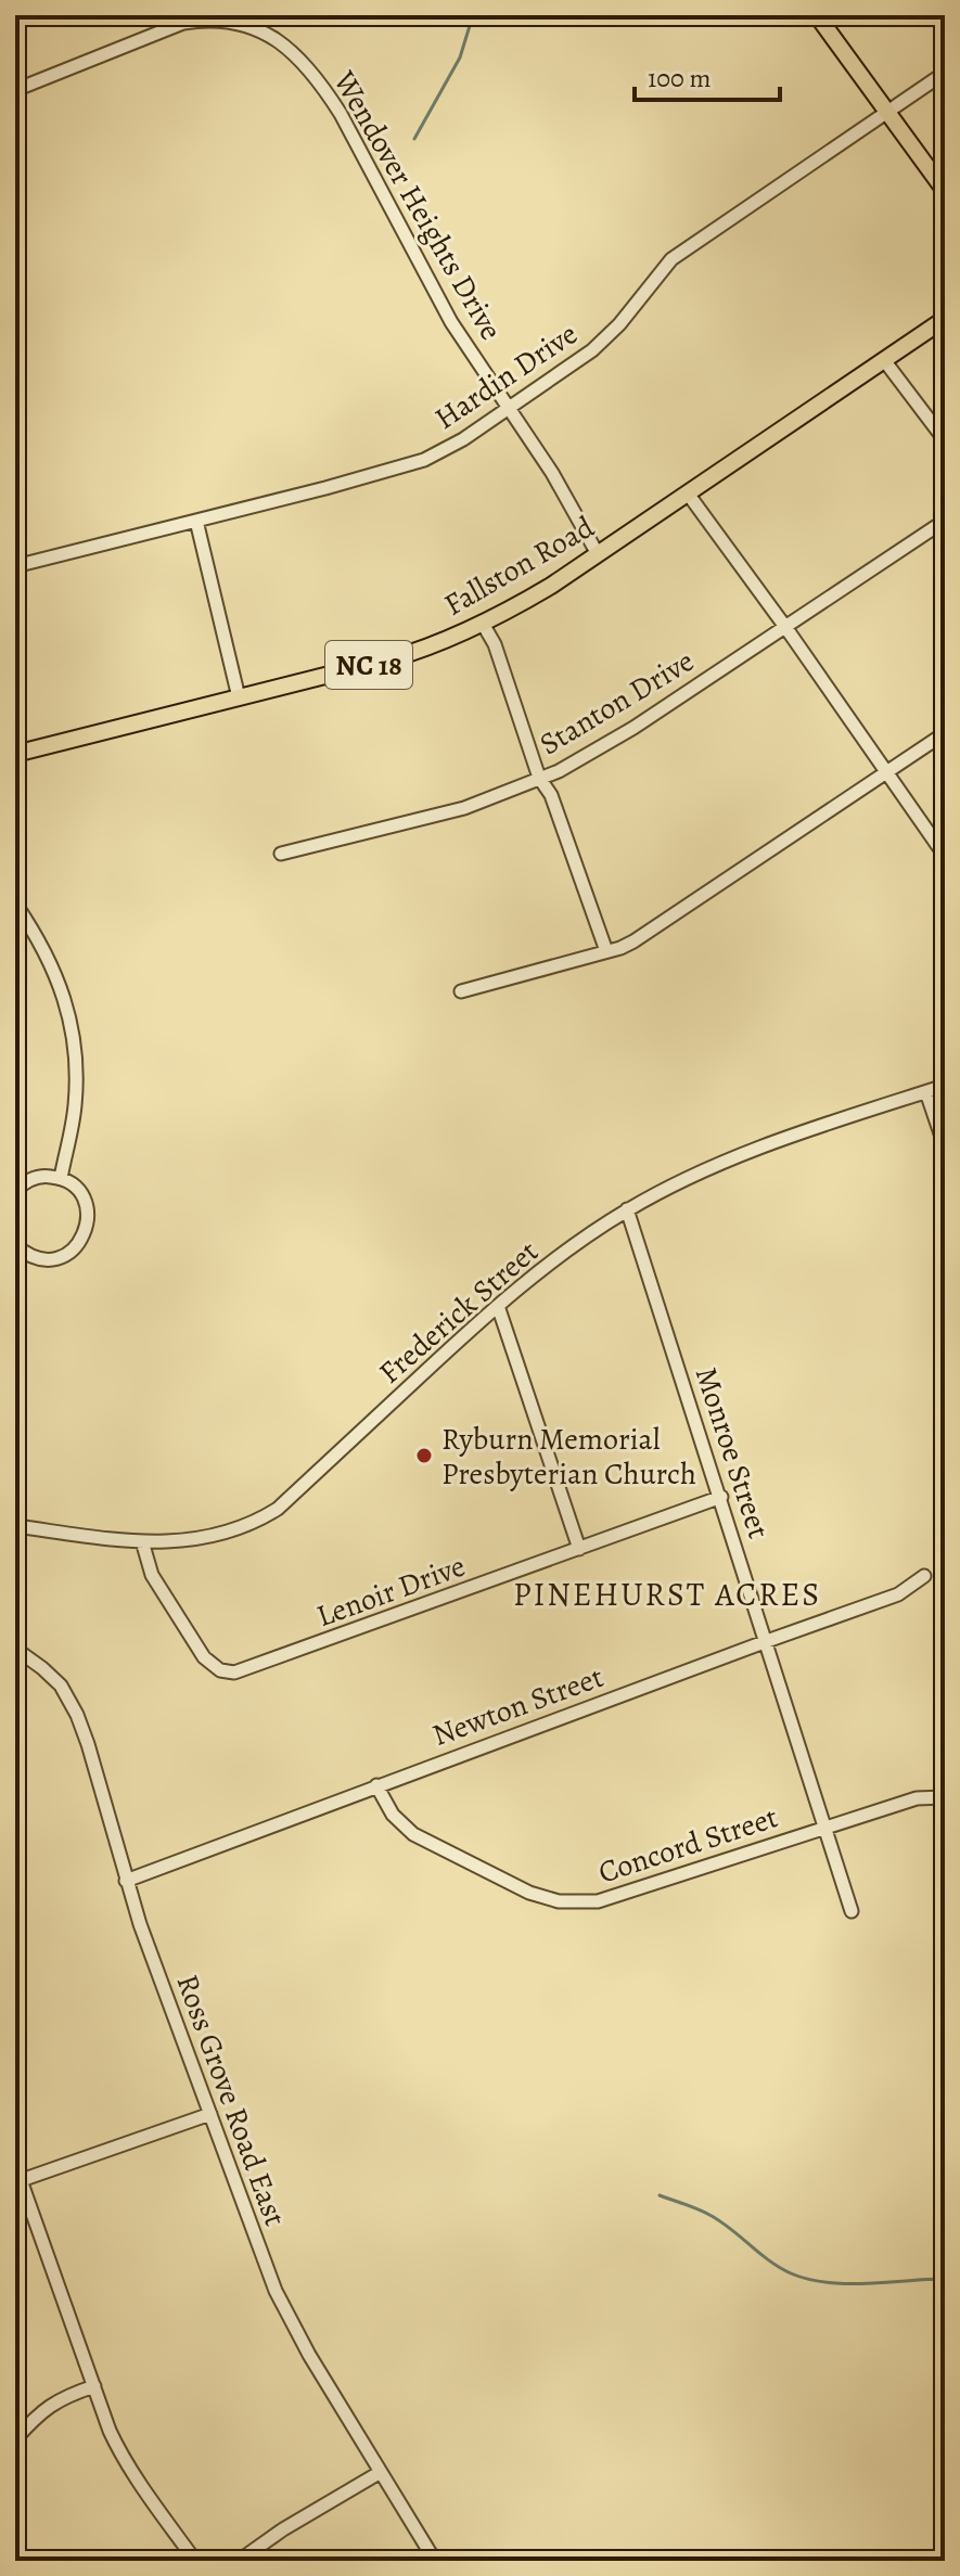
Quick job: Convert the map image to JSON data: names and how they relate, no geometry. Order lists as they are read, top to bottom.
{
  "streets": {
    "main road": ["Fallston Road", "NC 18"],
    "street": [
      "Wendover Heights Drive",
      "Hardin Drive",
      "Stanton Drive",
      "Frederick Street",
      "Monroe Street",
      "Lenoir Drive",
      "Newton Street",
      "Concord Street",
      "Ross Grove Road East"
    ]
  },
  "crossings": [
    ["Wendover Heights Drive", "Hardin Drive"],
    ["Wendover Heights Drive", "Fallston Road"],
    ["Frederick Street", "Monroe Street"],
    ["Frederick Street", "Lenoir Drive"],
    ["Monroe Street", "Lenoir Drive"],
    ["Monroe Street", "Newton Street"],
    ["Monroe Street", "Concord Street"],
    ["Newton Street", "Concord Street"],
    ["Newton Street", "Ross Grove Road East"]
  ],
  "districts": ["PINEHURST ACRES"],
  "places": ["Ryburn Memorial Presbyterian Church"],
  "scale_bar": "100 m"
}
